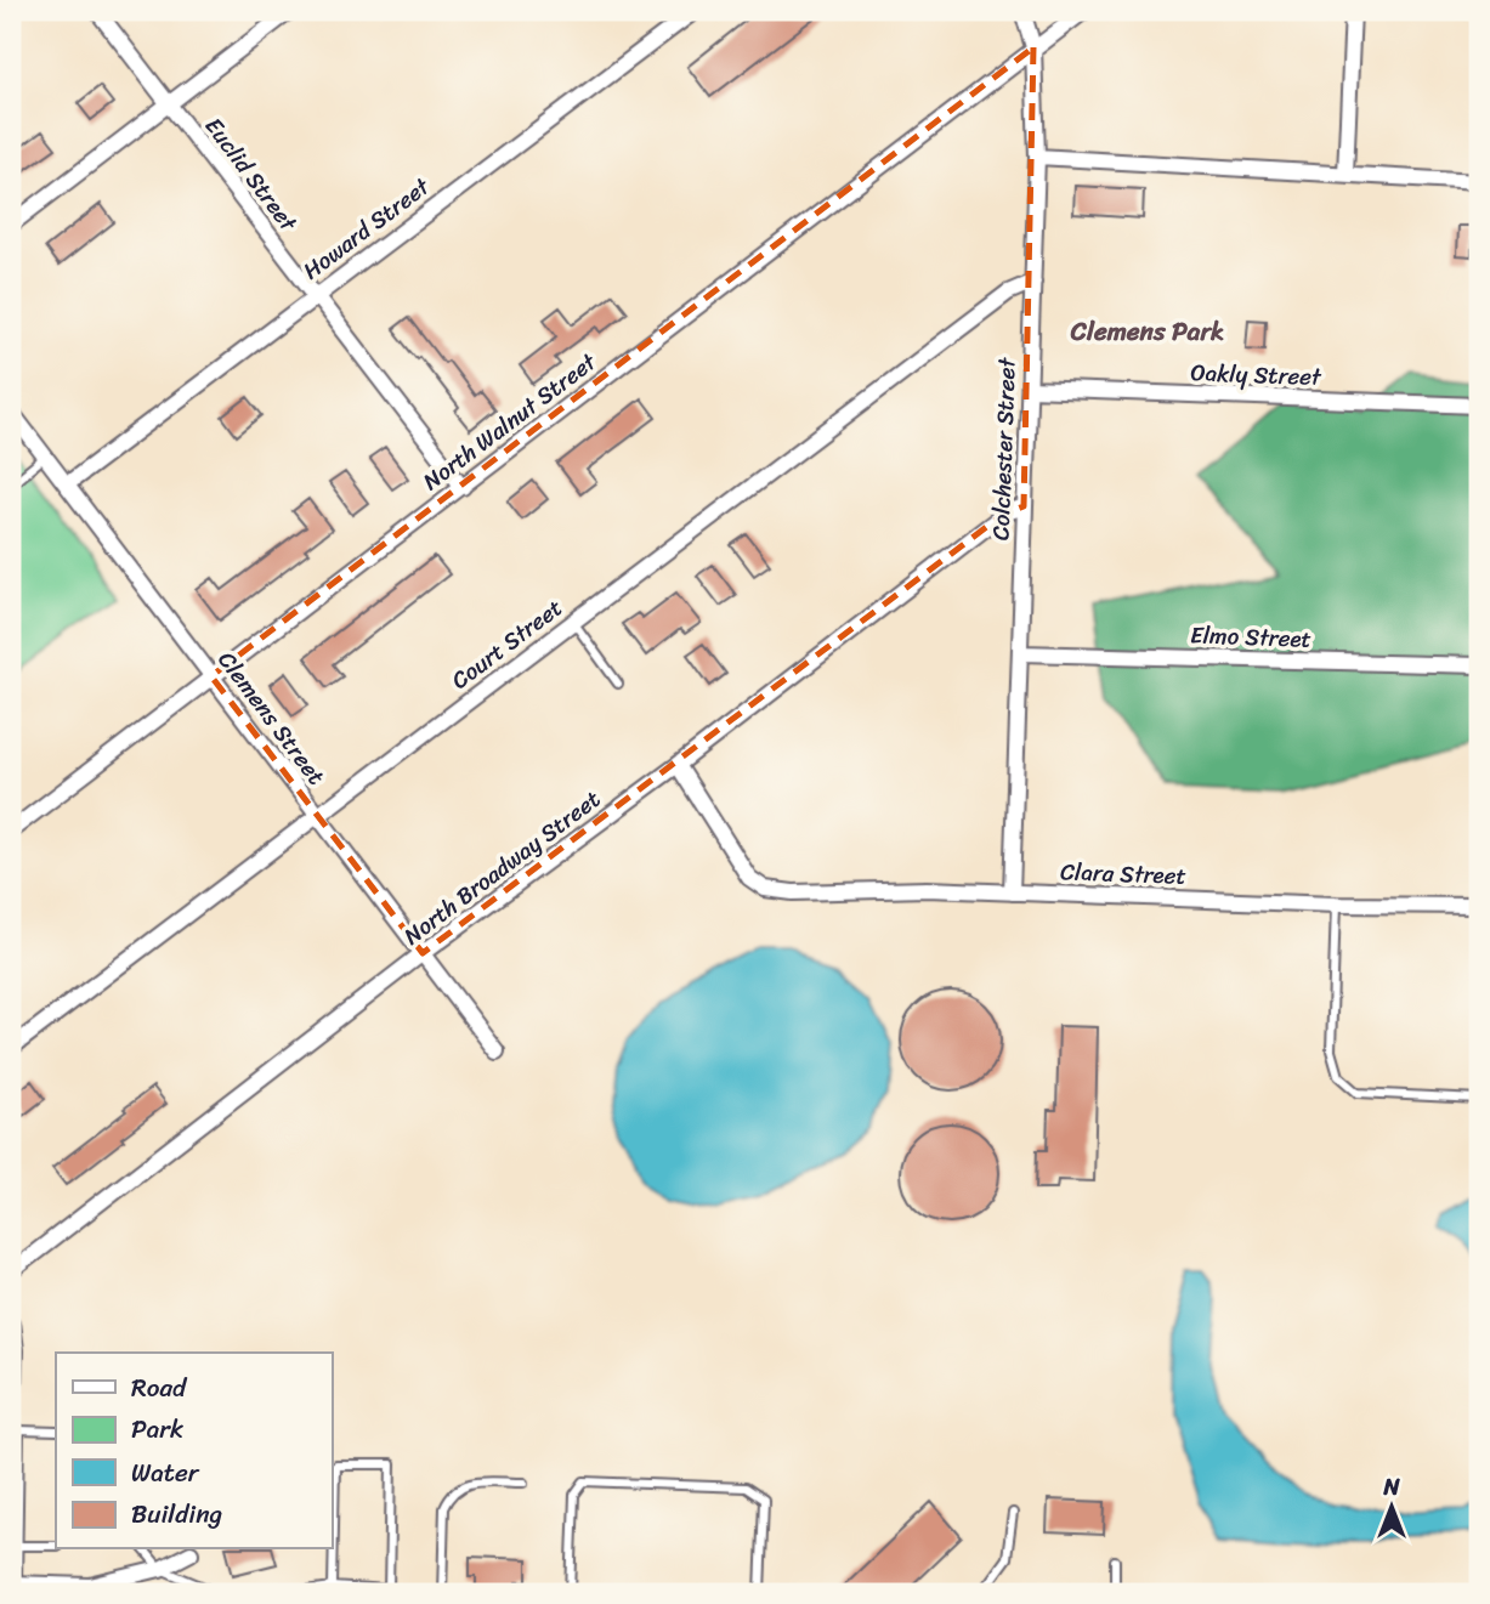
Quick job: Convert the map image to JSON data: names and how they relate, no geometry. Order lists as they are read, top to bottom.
{
  "streets": {
    "street": [
      "Euclid Street",
      "Howard Street",
      "Oakly Street",
      "North Walnut Street",
      "Colchester Street",
      "Elmo Street",
      "Court Street",
      "Clemens Street",
      "North Broadway Street",
      "Clara Street"
    ]
  },
  "crossings": [
    ["Euclid Street", "Howard Street"],
    ["Euclid Street", "North Walnut Street"],
    ["Howard Street", "Clemens Street"],
    ["Oakly Street", "Colchester Street"],
    ["North Walnut Street", "Colchester Street"],
    ["North Walnut Street", "Clemens Street"],
    ["Colchester Street", "Elmo Street"],
    ["Colchester Street", "Court Street"],
    ["Colchester Street", "North Broadway Street"],
    ["Colchester Street", "Clara Street"],
    ["Court Street", "Clemens Street"],
    ["Clemens Street", "North Broadway Street"],
    ["North Broadway Street", "Clara Street"]
  ],
  "districts": ["Clemens Park"],
  "legend": [
    "Road",
    "Park",
    "Water",
    "Building"
  ],
  "north": "top"
}
